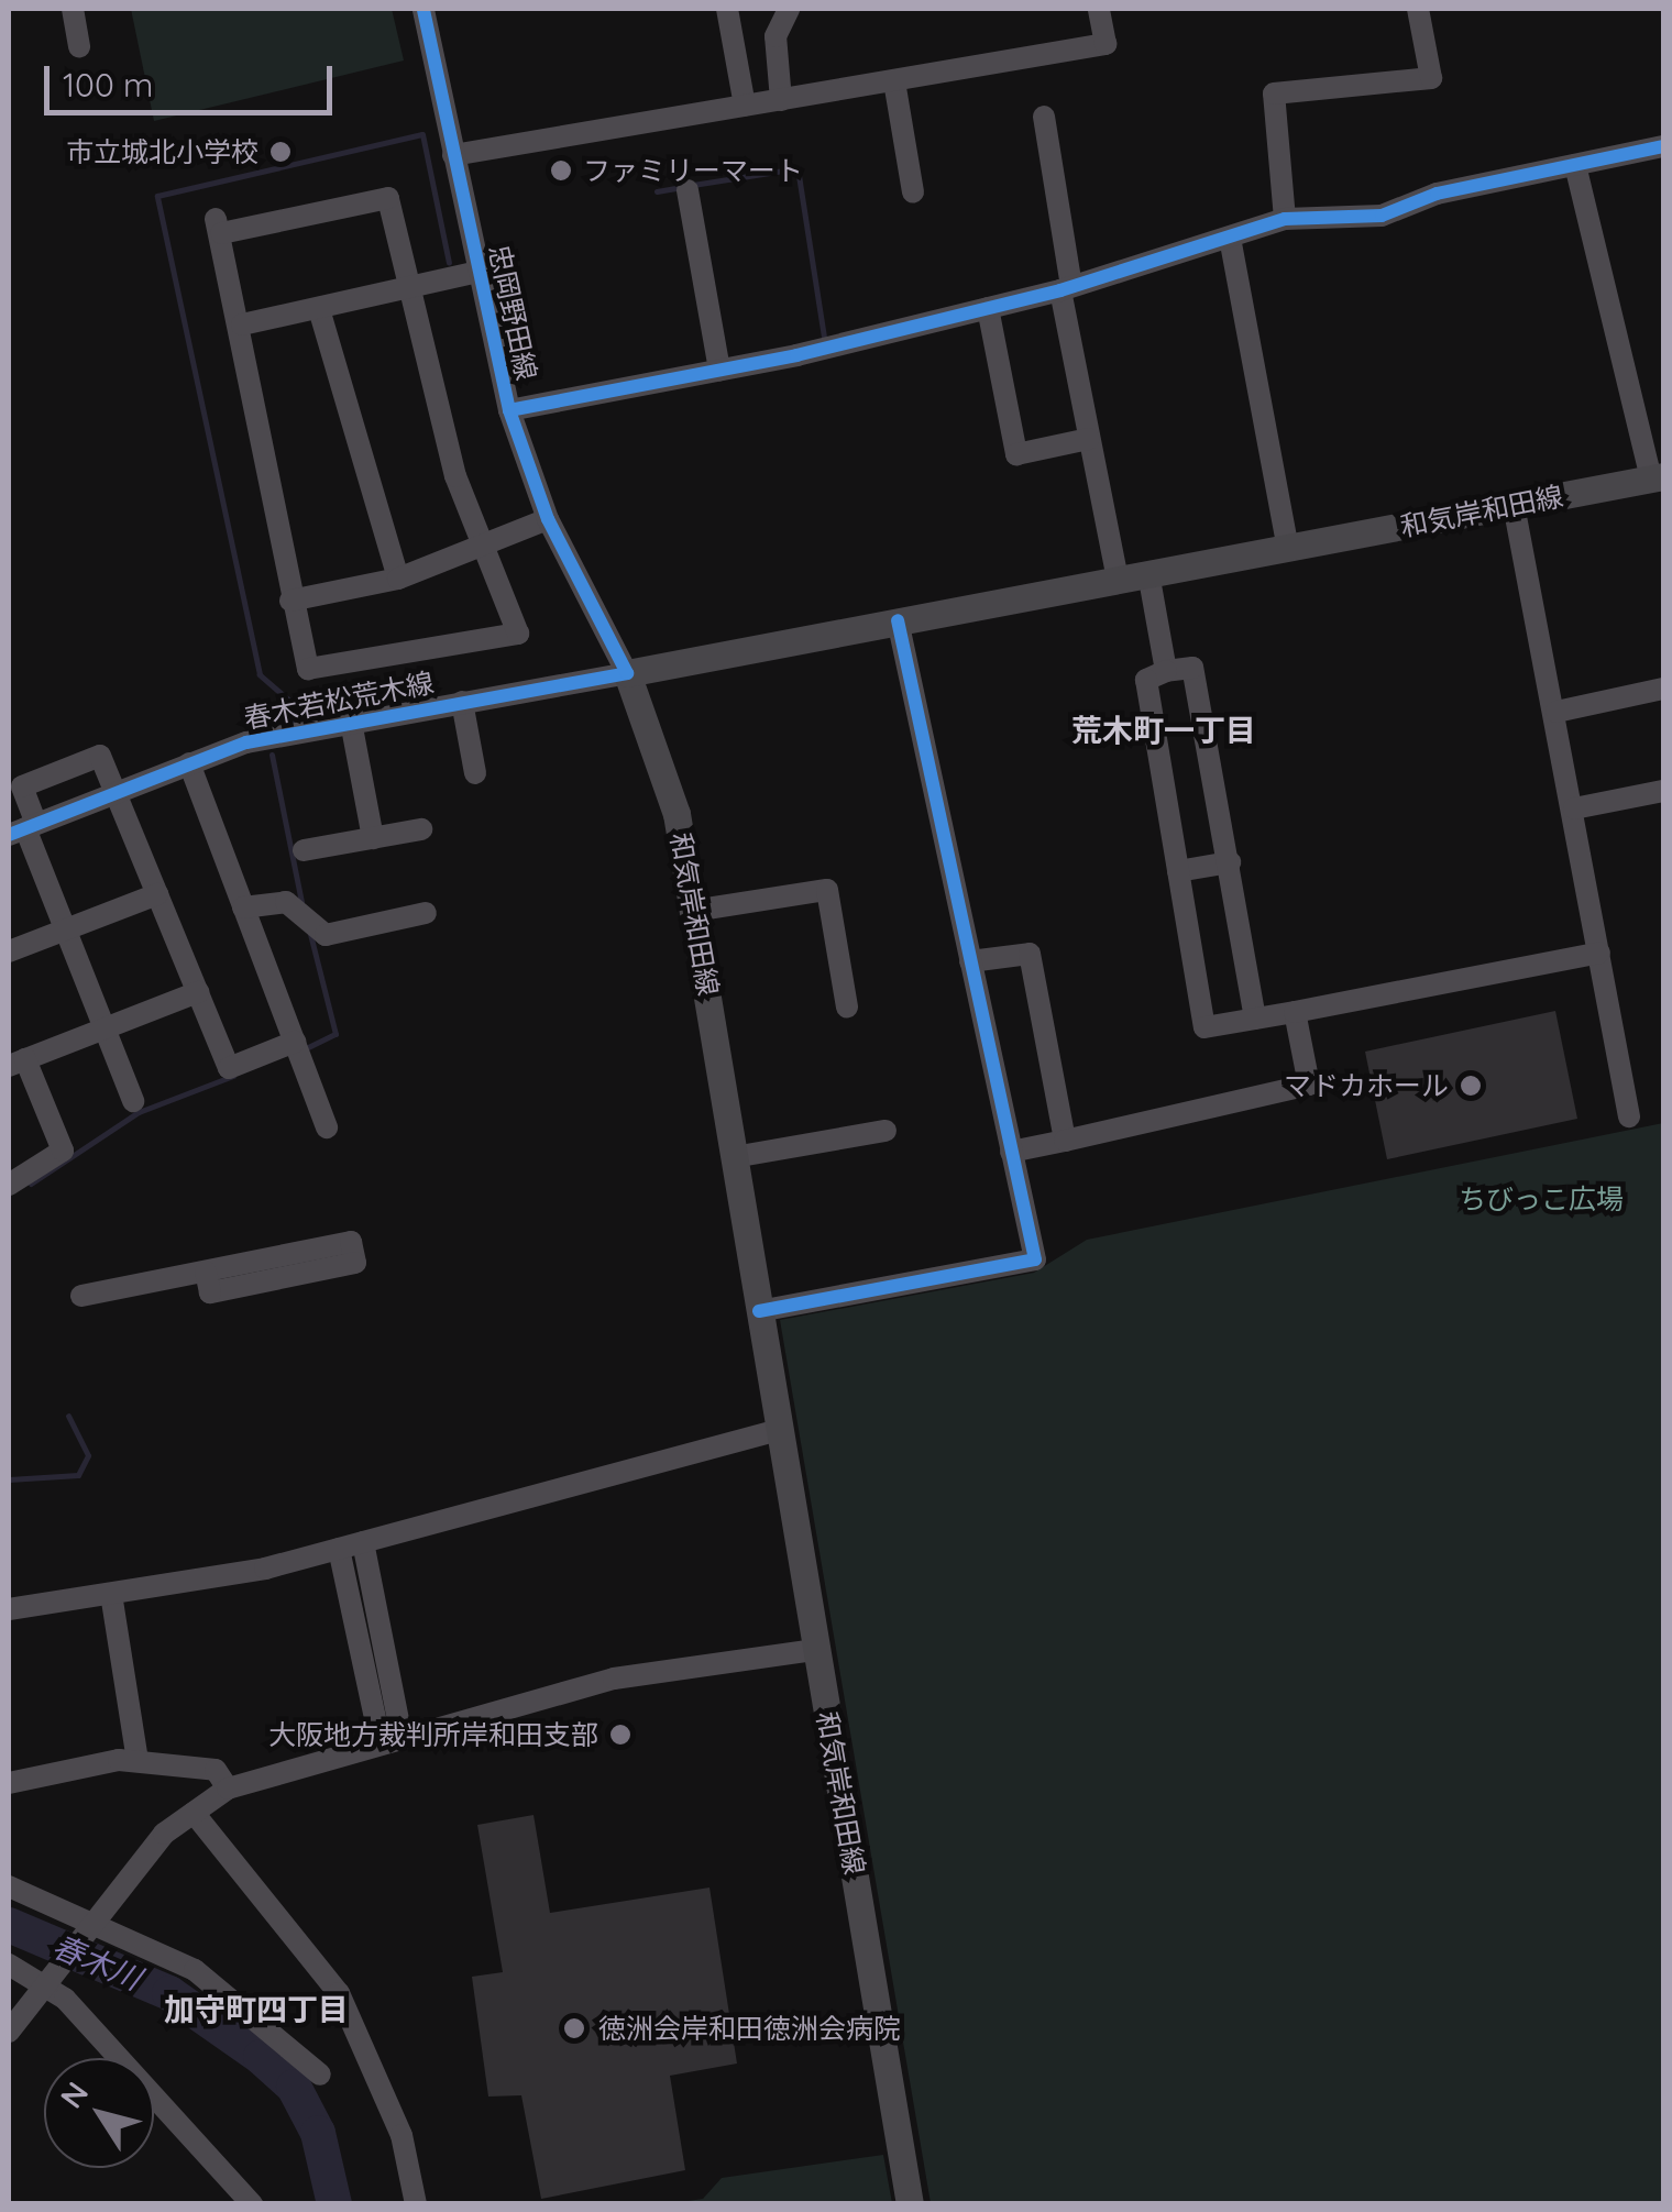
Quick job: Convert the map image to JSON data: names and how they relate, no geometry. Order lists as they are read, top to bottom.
{
  "streets": {
    "main road": ["和気岸和田線"],
    "street": ["忠岡野田線", "春木若松荒木線"]
  },
  "crossings": [
    ["忠岡野田線", "和気岸和田線"],
    ["忠岡野田線", "春木若松荒木線"],
    ["和気岸和田線", "春木若松荒木線"]
  ],
  "districts": ["荒木町一丁目", "加守町四丁目"],
  "water": ["春木川"],
  "parks": ["ちびっこ広場"],
  "places": [
    "市立城北小学校",
    "ファミリーマート",
    "マドカホール",
    "大阪地方裁判所岸和田支部",
    "徳洲会岸和田徳洲会病院"
  ],
  "scale_bar": "100 m",
  "north": "top left"
}
